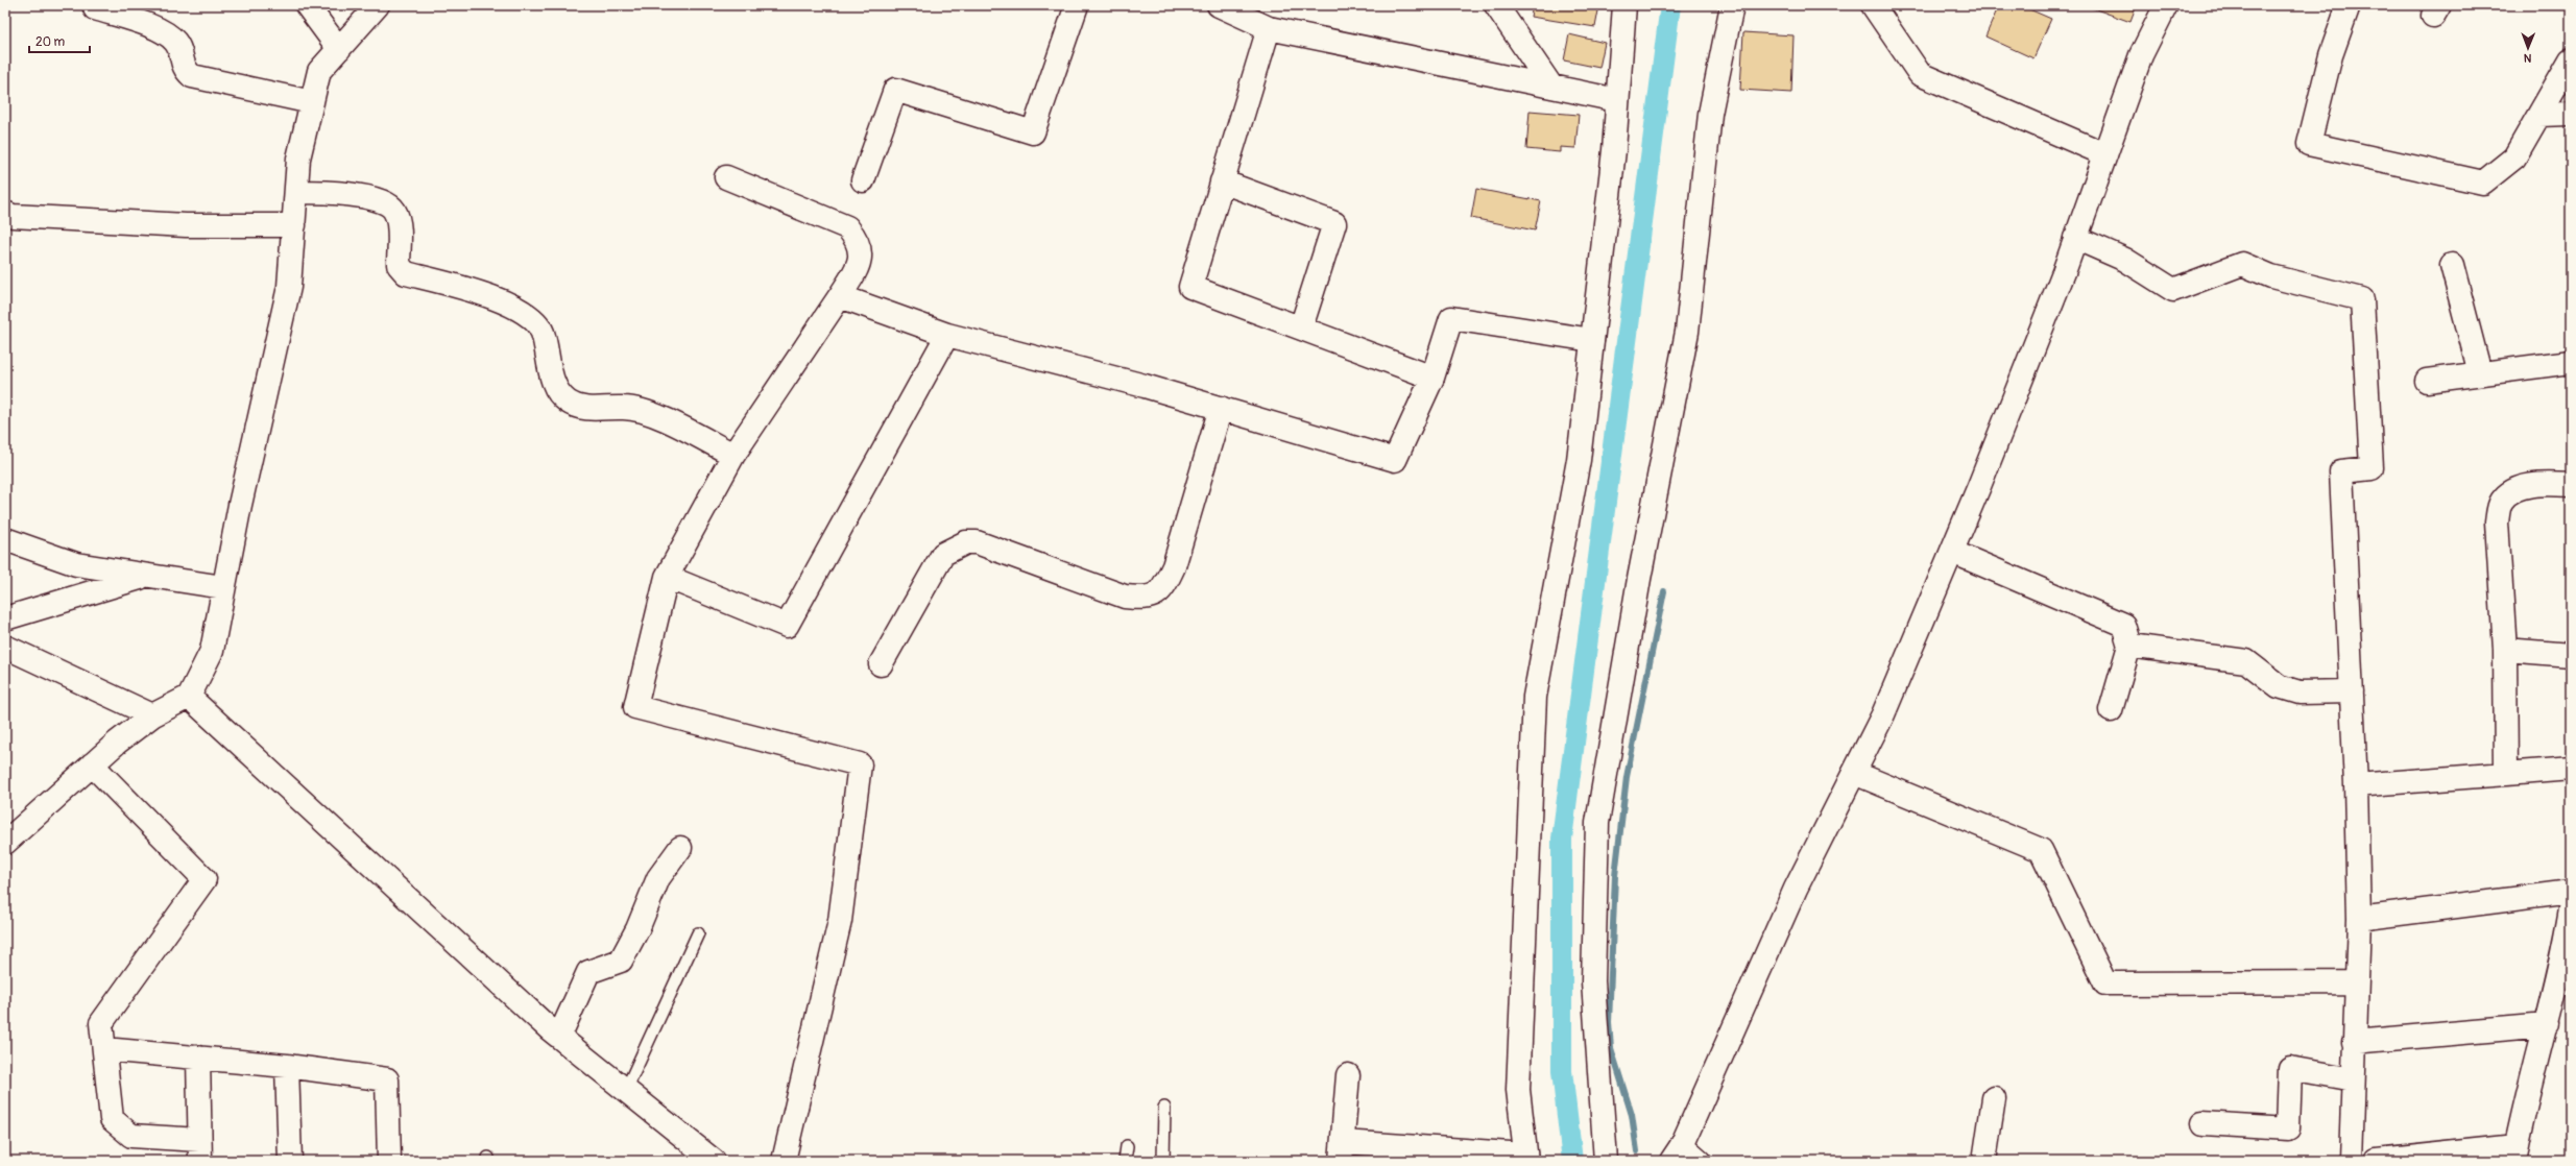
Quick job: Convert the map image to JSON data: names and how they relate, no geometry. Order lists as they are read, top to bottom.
{
  "scale_bar": "20 m",
  "north": "bottom"
}
